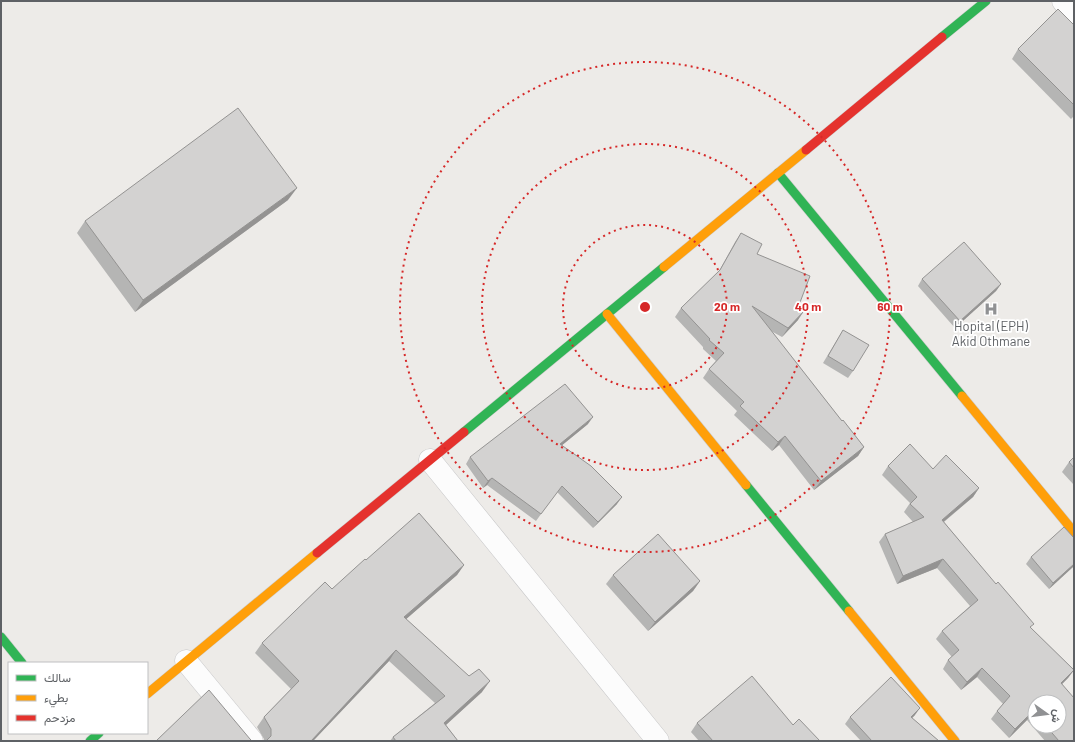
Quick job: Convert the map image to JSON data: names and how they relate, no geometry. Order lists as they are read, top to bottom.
{
  "places": {
    "hospital": ["Hopital (EPH) Akid Othmane"]
  },
  "legend": ["سالك", "بطيء", "مزدحم"],
  "north": "right",
  "rings": ["20 m", "40 m", "60 m"]
}
